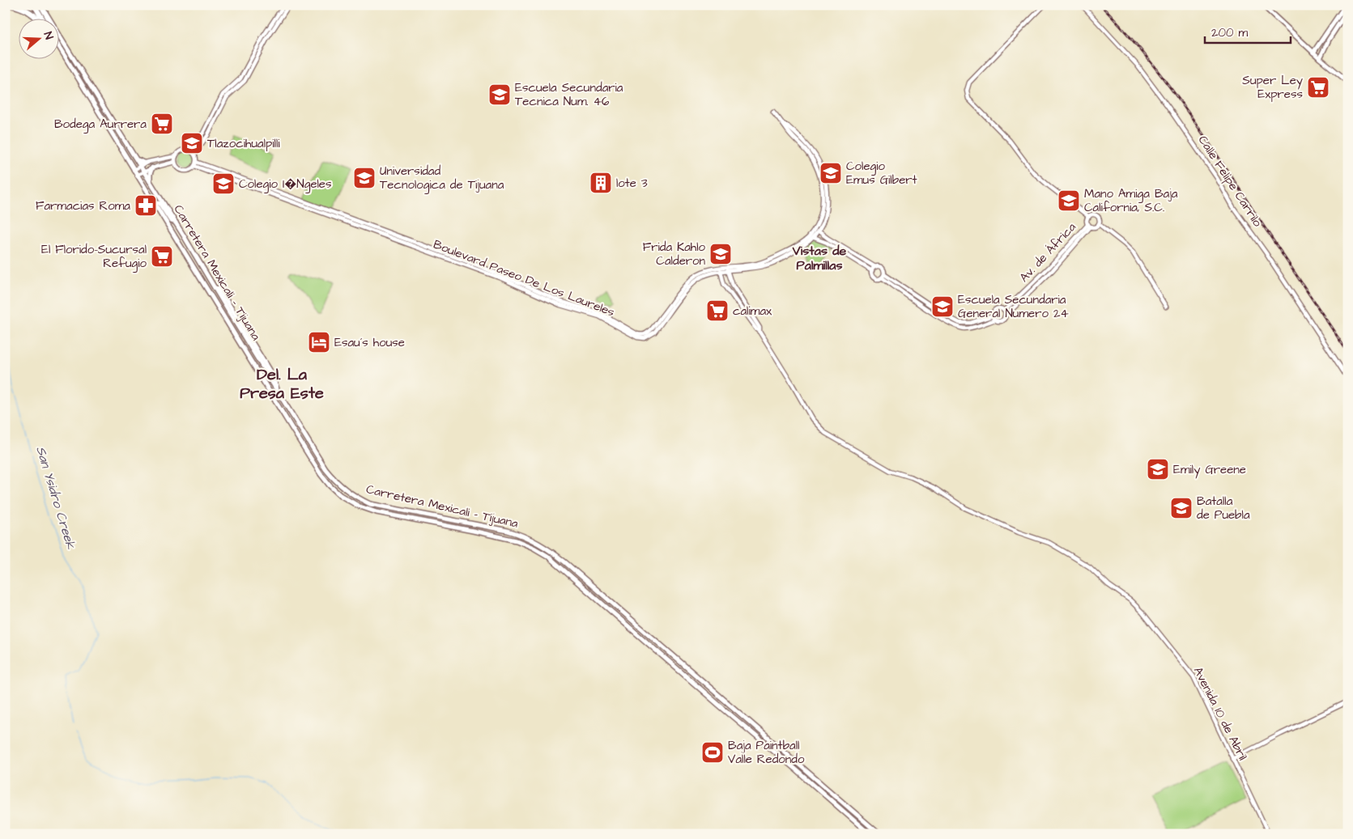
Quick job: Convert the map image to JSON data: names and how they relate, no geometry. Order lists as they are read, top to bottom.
{
  "streets": {
    "highway": ["Carretera Mexicali - Tijuana"],
    "street": [
      "Calle Felipe Carrilo",
      "Av. de África",
      "Boulevard Paseo De Los Laureles",
      "Avenida 10 de Abril"
    ]
  },
  "districts": ["Vistas de Palmillas", "Del. La Presa Este"],
  "water": ["San Ysidro Creek"],
  "places": {
    "supermarket": [
      "Super Ley Express",
      "Bodega Aurrera",
      "El Florido-Sucursal Refugio",
      "calimax"
    ],
    "school or university": [
      "Escuela Secundaria Tecnica Num. 46",
      "Tlazocihualpilli",
      "Colegio Emus Gilbert",
      "Universidad Tecnologica de Tijuana",
      "Colegio I�Ngeles",
      "Mano Amiga Baja California, S.C.",
      "Frida Kahlo Calderon",
      "Escuela Secundaria General Numero 24",
      "Emily Greene",
      "Batalla de Puebla"
    ],
    "building": ["lote 3"],
    "pharmacy": ["Farmacias Roma"],
    "hotel": ["Esau´s house"],
    "sports": ["Baja Paintball Valle Redondo"]
  },
  "scale_bar": "200 m",
  "north": "right"
}
